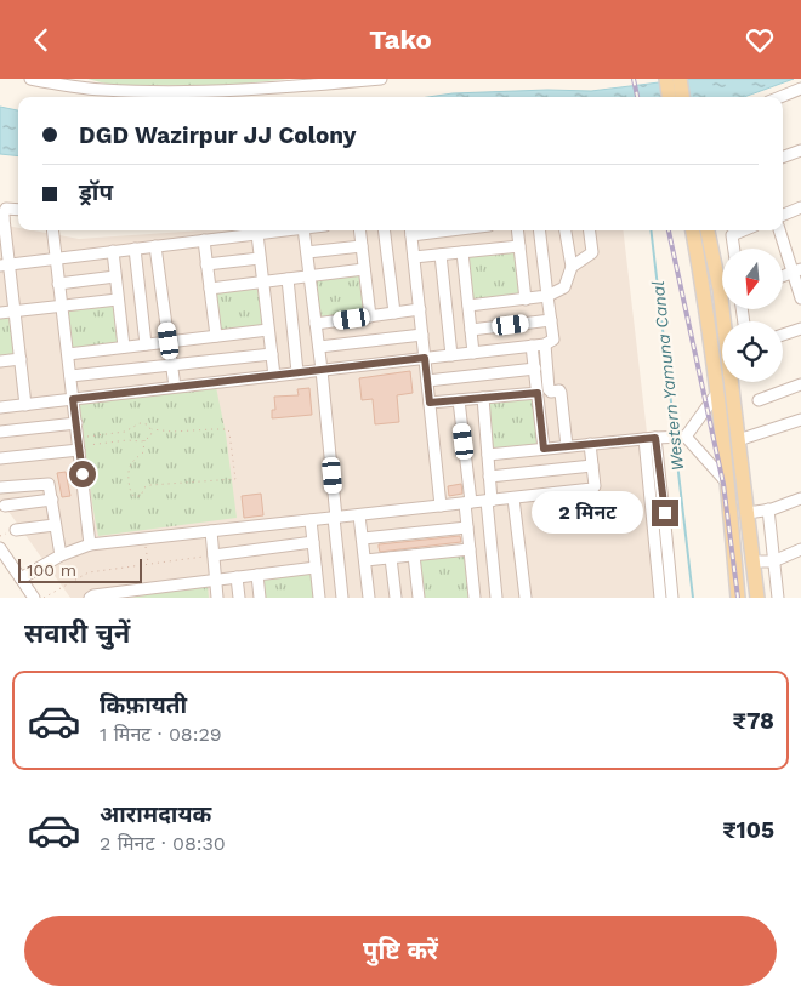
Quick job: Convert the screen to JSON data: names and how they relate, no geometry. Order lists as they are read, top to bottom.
{
  "water": ["Western Yamuna Canal"],
  "scale_bar": "100 m",
  "north": "bottom",
  "page": {
    "header": "Tako",
    "banner": ["DGD Wazirpur JJ Colony", "ड्रॉप"],
    "bubble": "2 मिनट",
    "scale": "100 m",
    "heading": "सवारी चुनें",
    "list": [
      {
        "name": "किफ़ायती",
        "note": "1 मिनट · 08:29",
        "value": "₹78"
      },
      {
        "name": "आरामदायक",
        "note": "2 मिनट · 08:30",
        "value": "₹105"
      }
    ],
    "buttons": "पुष्टि करें"
  }
}
